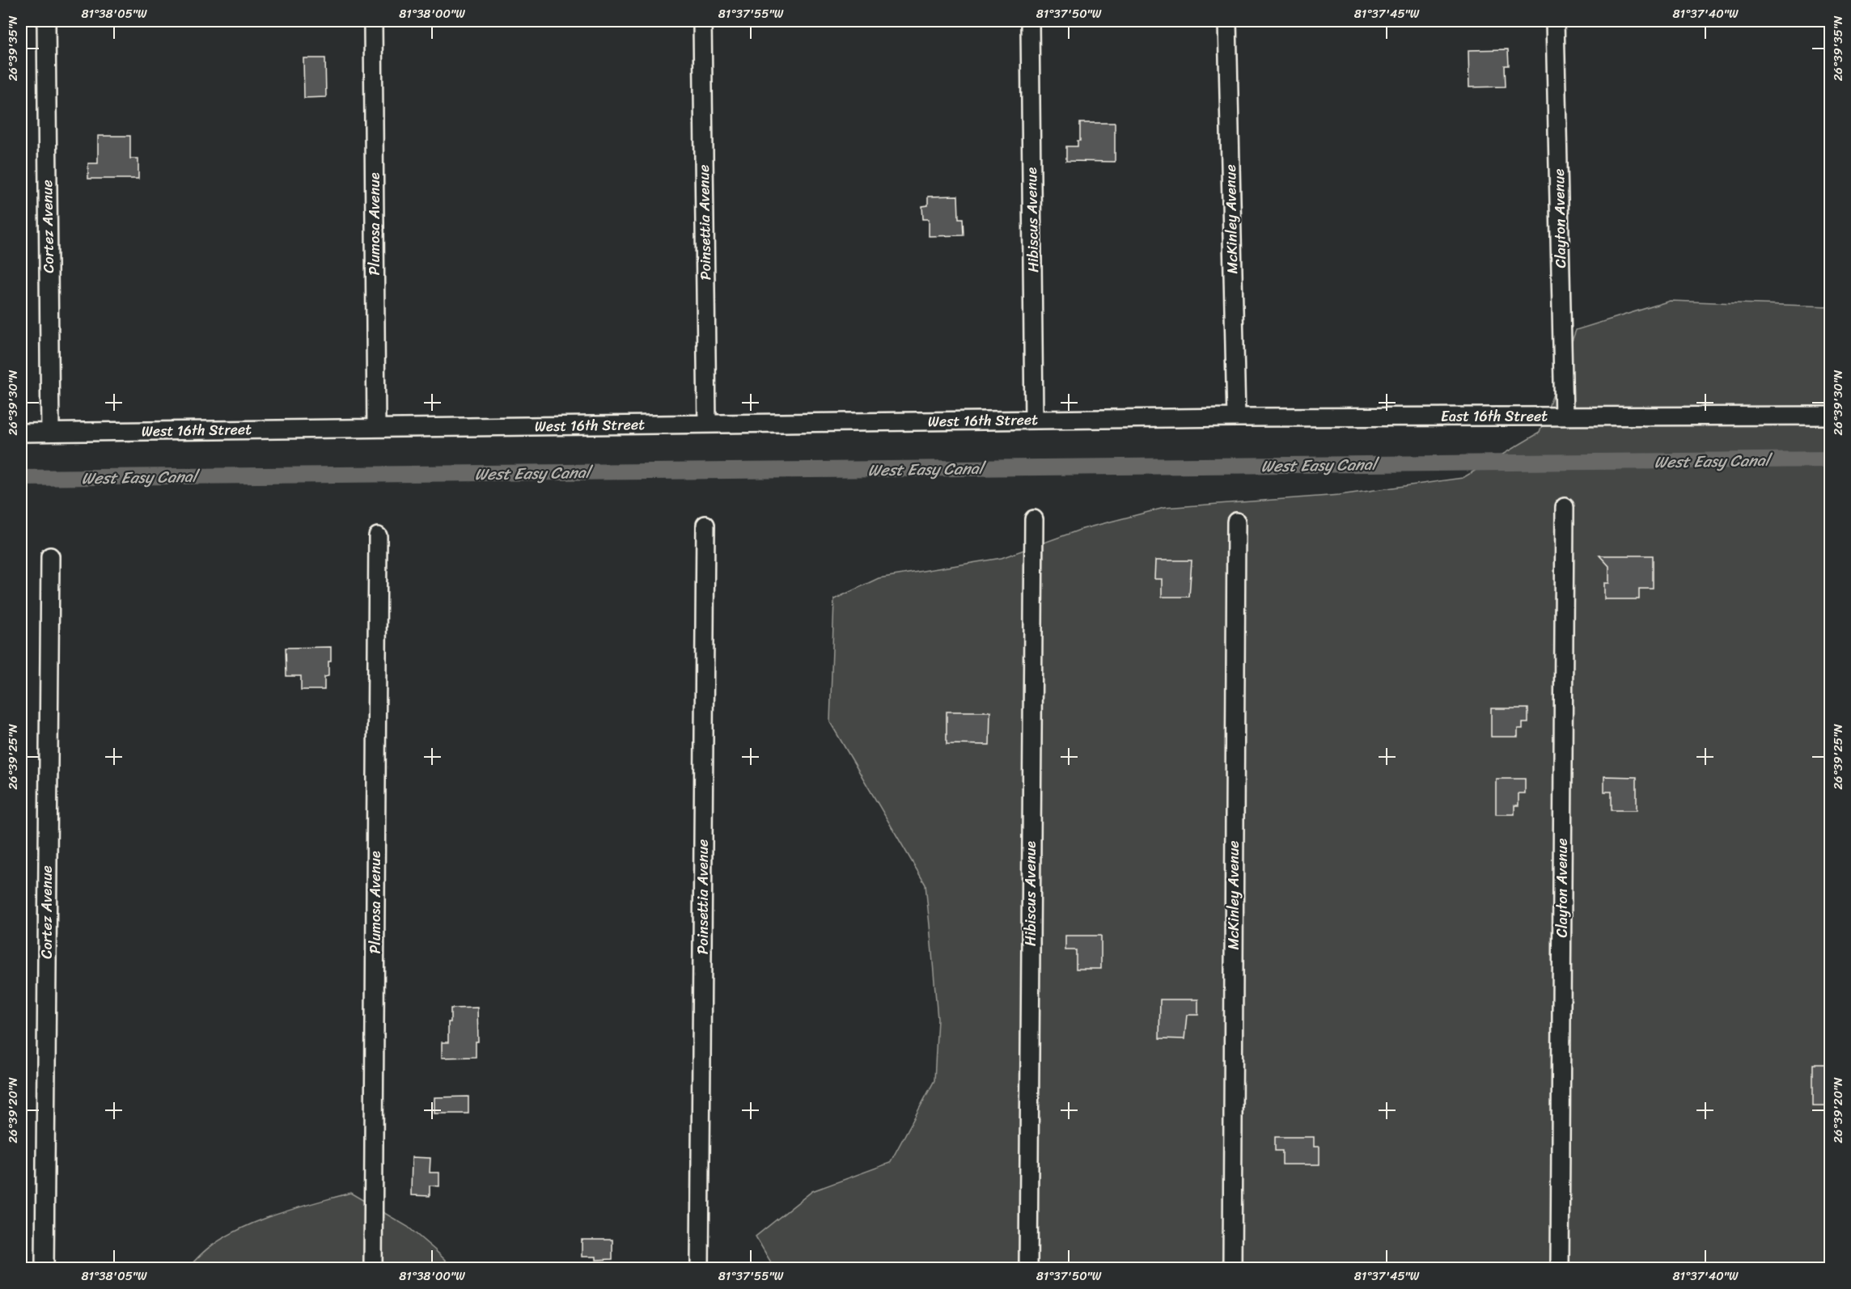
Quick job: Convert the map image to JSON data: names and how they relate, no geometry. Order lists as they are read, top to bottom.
{
  "streets": {
    "street": [
      "Clayton Avenue",
      "McKinley Avenue",
      "Hibiscus Avenue",
      "Poinsettia Avenue",
      "Plumosa Avenue",
      "Cortez Avenue",
      "East 16th Street",
      "West 16th Street"
    ]
  },
  "crossings": [
    ["Clayton Avenue", "East 16th Street"],
    ["McKinley Avenue", "East 16th Street"],
    ["Hibiscus Avenue", "West 16th Street"],
    ["Poinsettia Avenue", "West 16th Street"],
    ["Plumosa Avenue", "West 16th Street"],
    ["Cortez Avenue", "West 16th Street"],
    ["East 16th Street", "West 16th Street"]
  ],
  "water": ["West Easy Canal"],
  "coordinates": [
    "81°38'05\"W",
    "81°38'00\"W",
    "81°37'55\"W",
    "81°37'50\"W",
    "81°37'45\"W",
    "81°37'40\"W",
    "26°39'35\"N",
    "26°39'30\"N",
    "26°39'25\"N",
    "26°39'20\"N"
  ]
}
